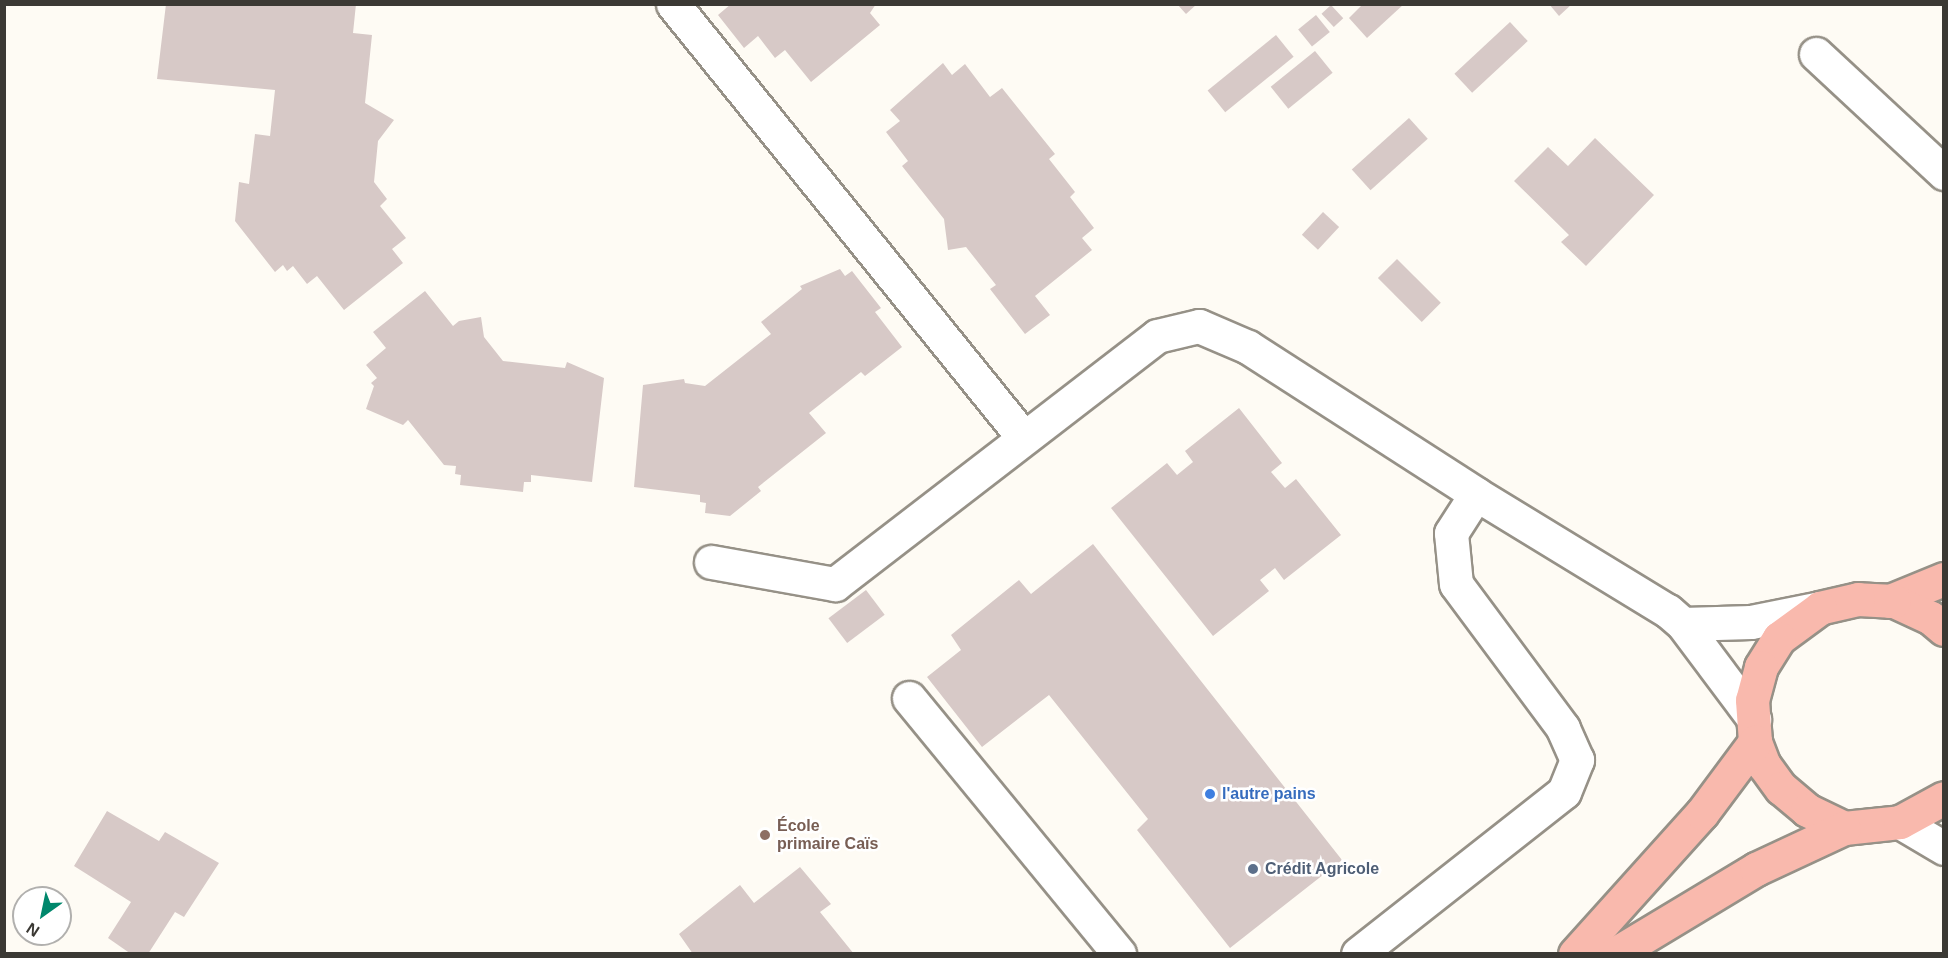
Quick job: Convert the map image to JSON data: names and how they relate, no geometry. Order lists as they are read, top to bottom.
{
  "places": ["l'autre pains", "École primaire Caïs", "Crédit Agricole"],
  "north": "bottom left"
}
